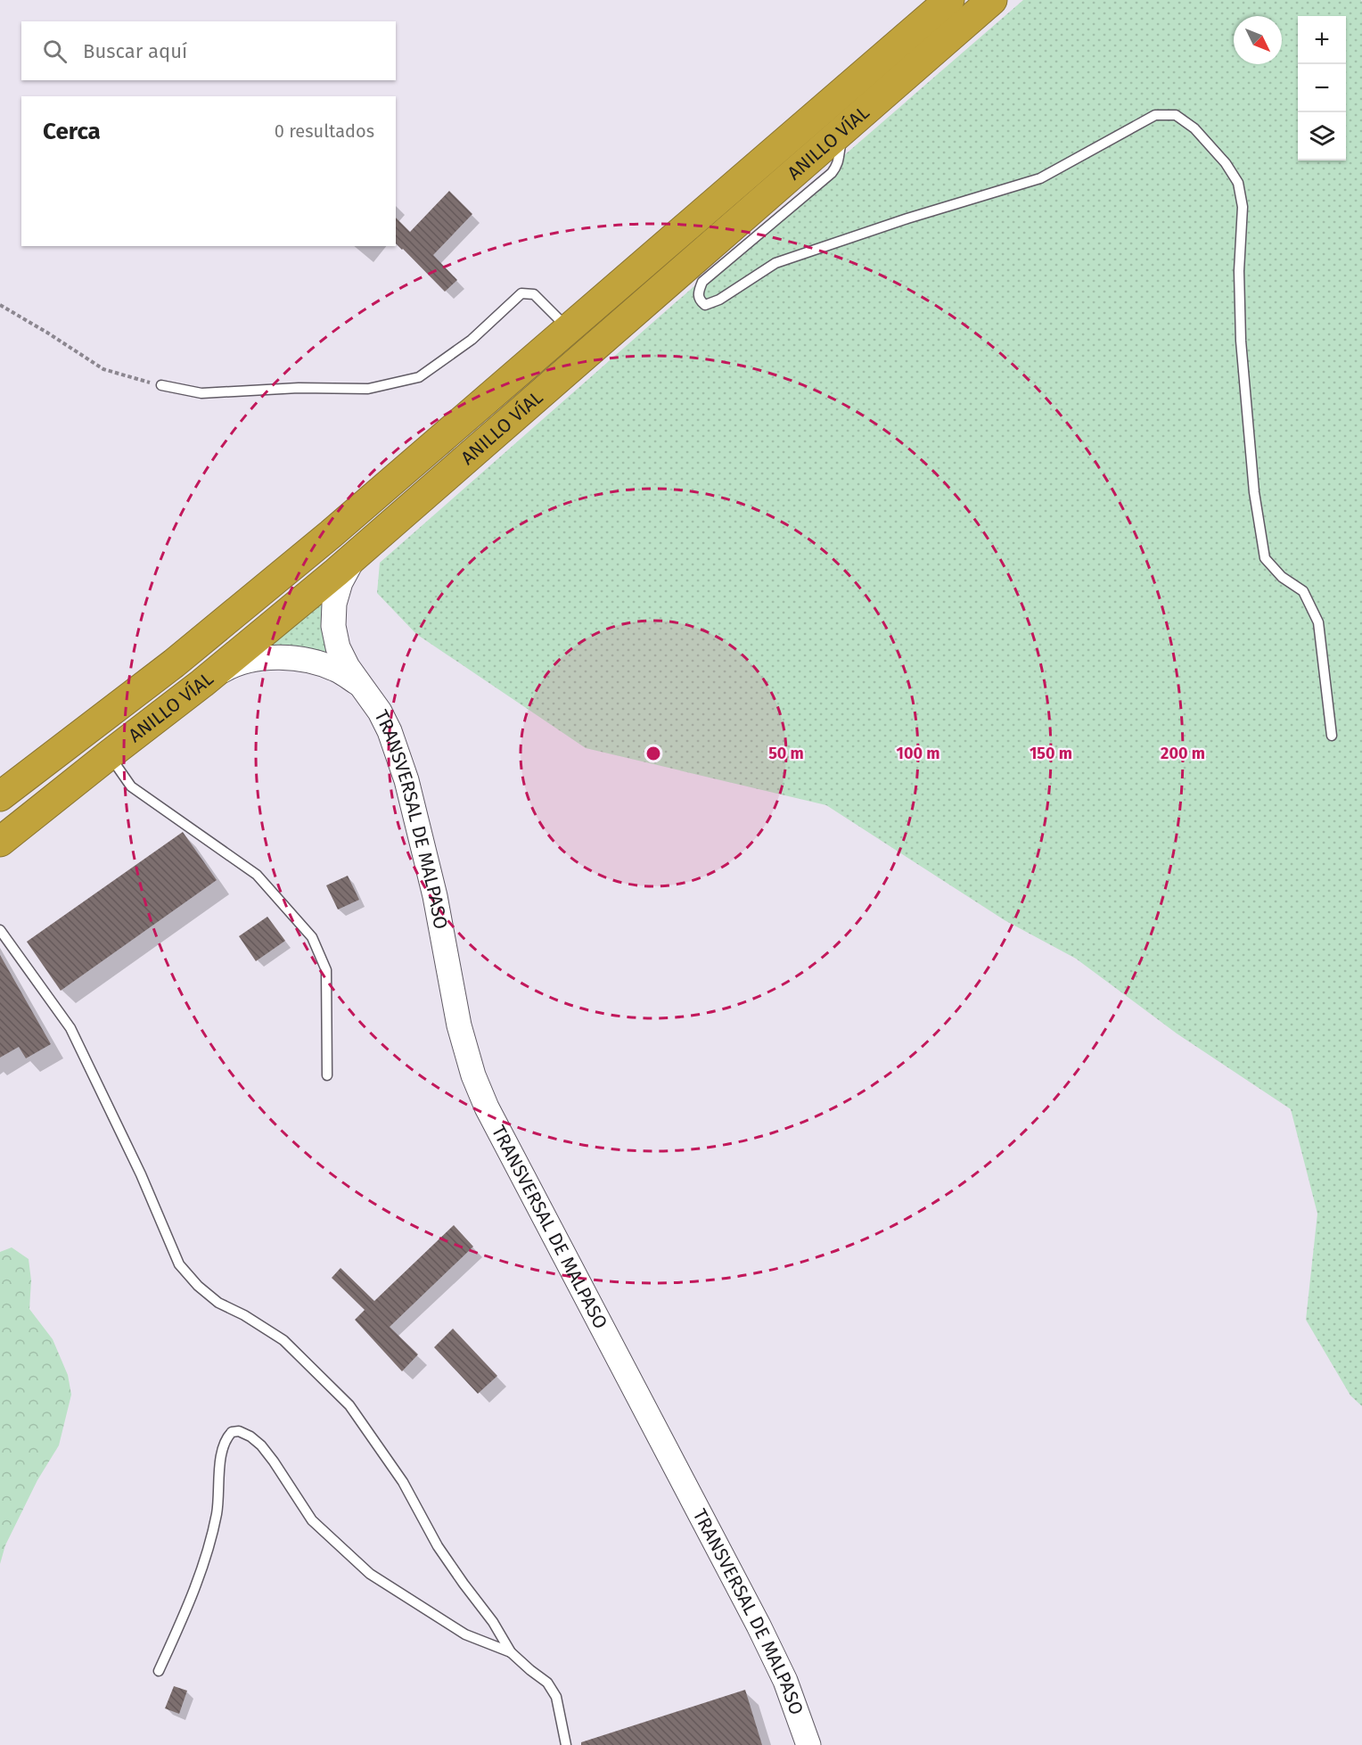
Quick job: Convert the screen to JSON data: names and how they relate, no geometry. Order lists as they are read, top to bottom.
{
  "streets": {
    "highway": ["ANILLO VÍAL"],
    "main road": ["TRANSVERSAL DE MALPASO"]
  },
  "crossings": [
    ["ANILLO VÍAL", "TRANSVERSAL DE MALPASO"]
  ],
  "north": "bottom right",
  "page": {
    "map_buttons": ["+", "−"],
    "search": "Buscar aquí",
    "heading": ["Cerca", "0 resultados"]
  },
  "rings": [
    "50 m",
    "100 m",
    "150 m",
    "200 m"
  ]
}
